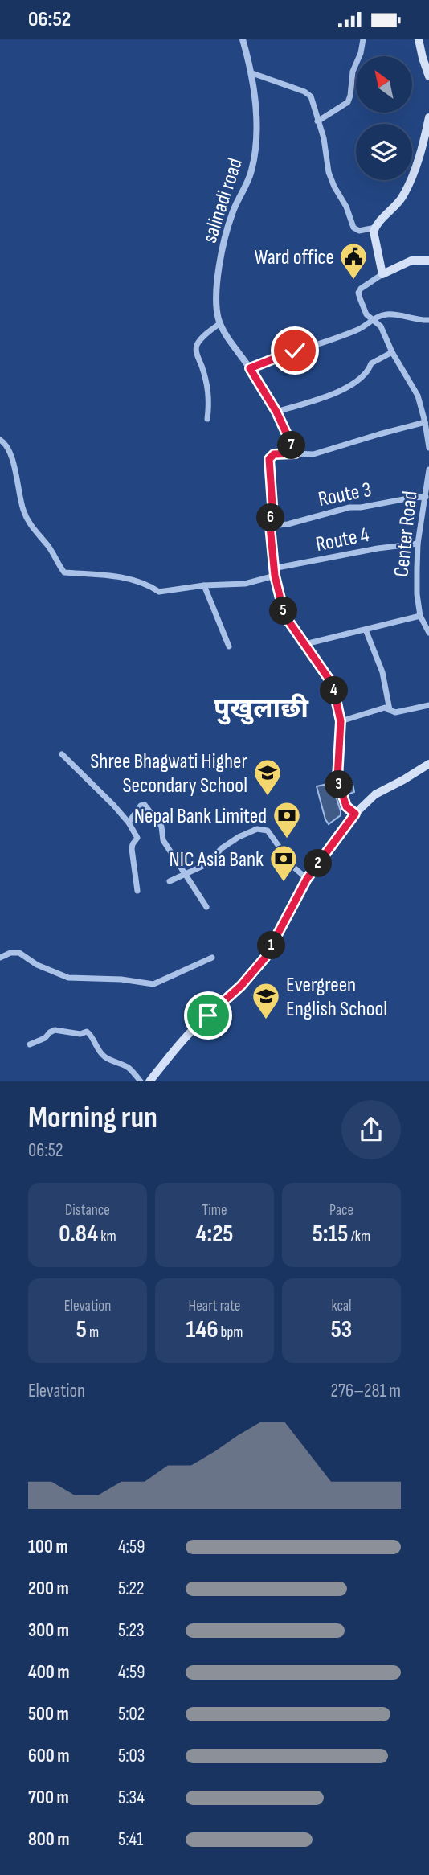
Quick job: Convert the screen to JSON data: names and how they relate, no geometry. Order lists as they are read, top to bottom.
{
  "streets": {
    "street": [
      "salinadi road",
      "Route 3",
      "Center Road",
      "Route 4"
    ]
  },
  "crossings": [
    ["Route 3", "Center Road"],
    ["Center Road", "Route 4"]
  ],
  "districts": ["पुखुलाछी"],
  "places": {
    "public building": ["Ward office"],
    "school or university": ["Shree Bhagwati Higher Secondary School", "Evergreen English School"],
    "bank": ["Nepal Bank Limited", "NIC Asia Bank"]
  },
  "north": "top left",
  "page": {
    "status": "06:52",
    "pins": [
      "7",
      "6",
      "5",
      "4",
      "3",
      "2",
      "1"
    ],
    "heading": ["Morning run", "06:52"],
    "stats": [
      ["Distance", "0.84 km"],
      ["Time", "4:25"],
      ["Pace", "5:15 /km"],
      ["Elevation", "5 m"],
      ["Heart rate", "146 bpm"],
      ["kcal", "53"]
    ],
    "chart": ["Elevation", "276–281 m"],
    "list": [
      {
        "name": "100 m",
        "note": "4:59"
      },
      {
        "name": "200 m",
        "note": "5:22"
      },
      {
        "name": "300 m",
        "note": "5:23"
      },
      {
        "name": "400 m",
        "note": "4:59"
      },
      {
        "name": "500 m",
        "note": "5:02"
      },
      {
        "name": "600 m",
        "note": "5:03"
      },
      {
        "name": "700 m",
        "note": "5:34"
      },
      {
        "name": "800 m",
        "note": "5:41"
      }
    ]
  }
}
